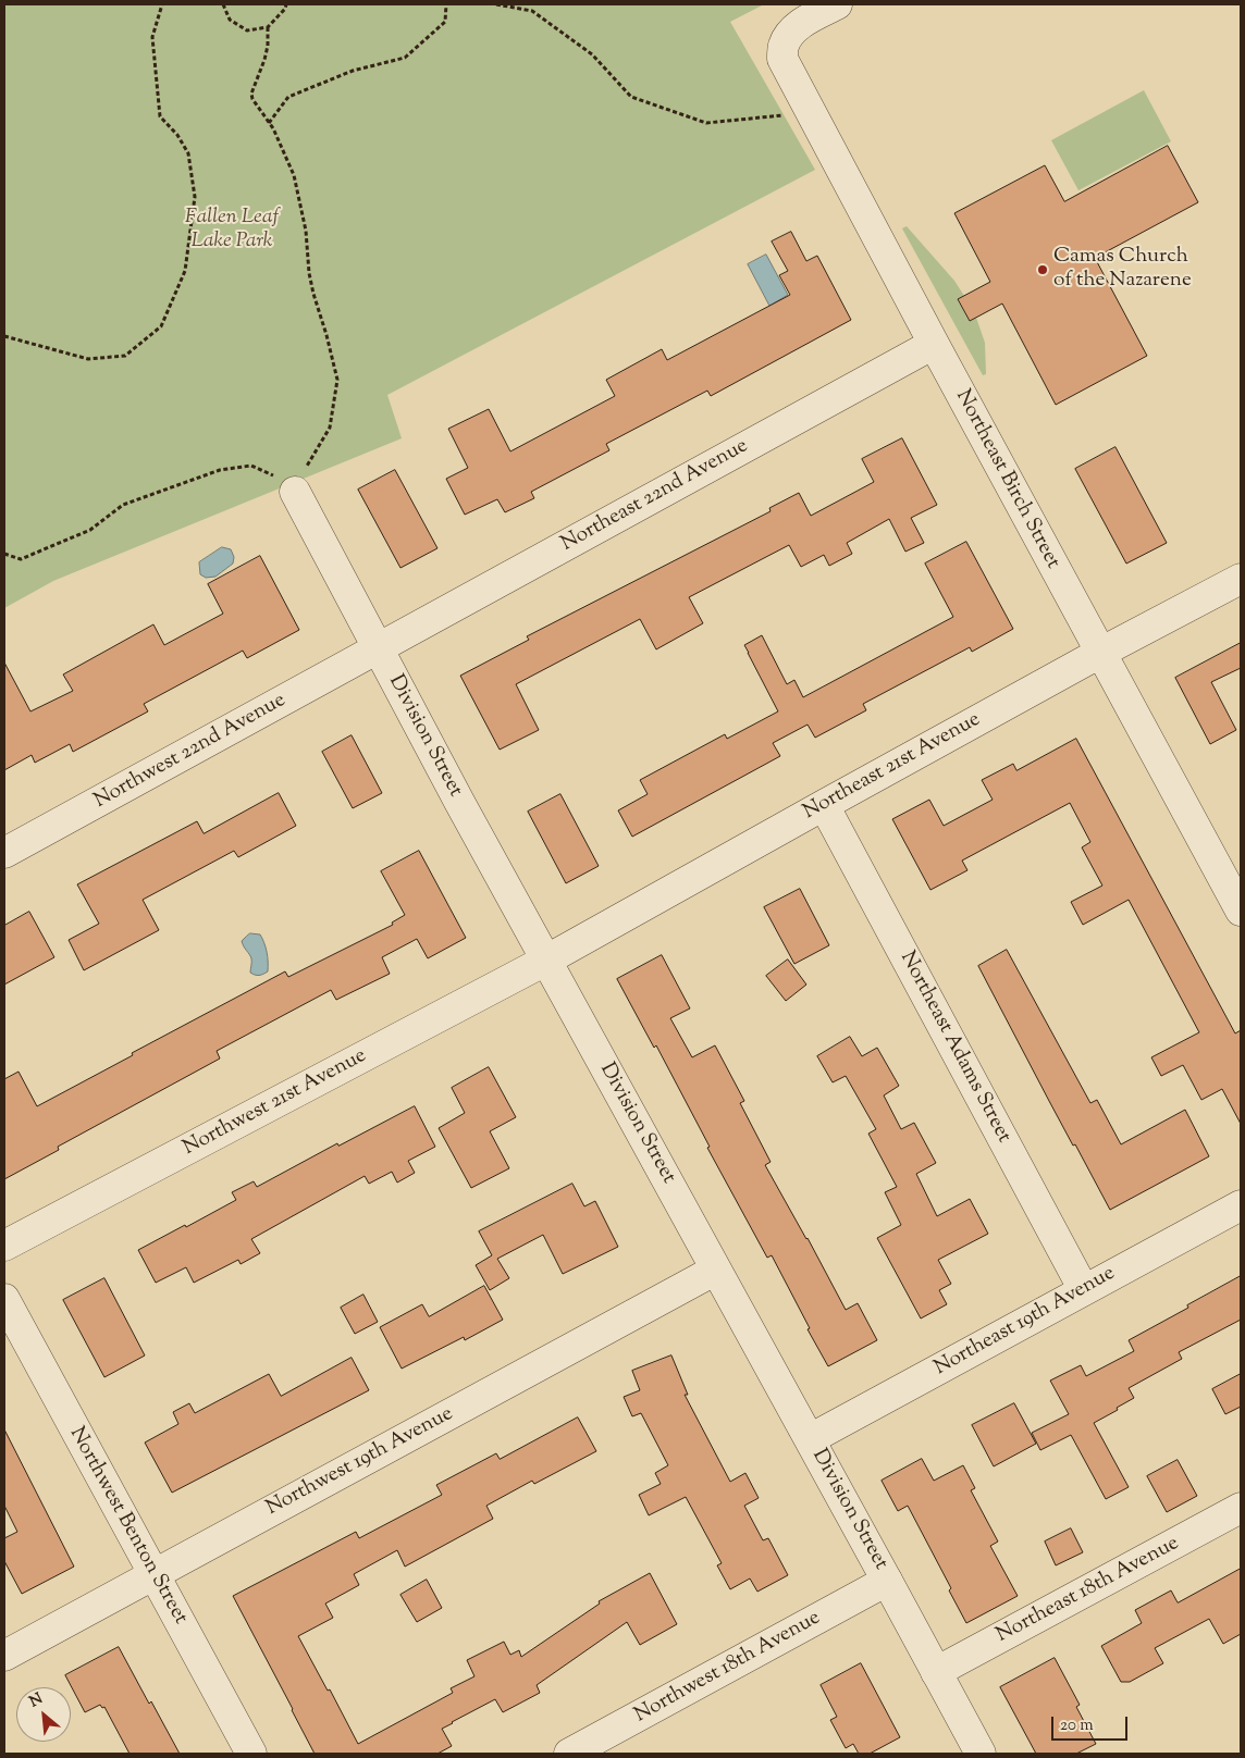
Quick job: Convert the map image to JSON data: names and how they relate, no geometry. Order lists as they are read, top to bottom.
{
  "streets": {
    "street": [
      "Northeast Birch Street",
      "Northeast 22nd Avenue",
      "Division Street",
      "Northwest 22nd Avenue",
      "Northeast 21st Avenue",
      "Northeast Adams Street",
      "Northwest 21st Avenue",
      "Northeast 19th Avenue",
      "Northwest 19th Avenue",
      "Northwest Benton Street",
      "Northeast 18th Avenue",
      "Northwest 18th Avenue"
    ]
  },
  "crossings": [
    ["Northeast Birch Street", "Northeast 22nd Avenue"],
    ["Northeast Birch Street", "Northeast 21st Avenue"],
    ["Northeast 22nd Avenue", "Division Street"],
    ["Northeast 22nd Avenue", "Northwest 22nd Avenue"],
    ["Division Street", "Northwest 22nd Avenue"],
    ["Division Street", "Northeast 21st Avenue"],
    ["Division Street", "Northwest 21st Avenue"],
    ["Division Street", "Northeast 19th Avenue"],
    ["Division Street", "Northwest 19th Avenue"],
    ["Division Street", "Northeast 18th Avenue"],
    ["Division Street", "Northwest 18th Avenue"],
    ["Northeast 21st Avenue", "Northeast Adams Street"],
    ["Northeast 21st Avenue", "Northwest 21st Avenue"],
    ["Northeast Adams Street", "Northeast 19th Avenue"],
    ["Northwest 19th Avenue", "Northwest Benton Street"]
  ],
  "parks": ["Fallen Leaf Lake Park"],
  "places": ["Camas Church of the Nazarene"],
  "scale_bar": "20 m",
  "north": "top left"
}
